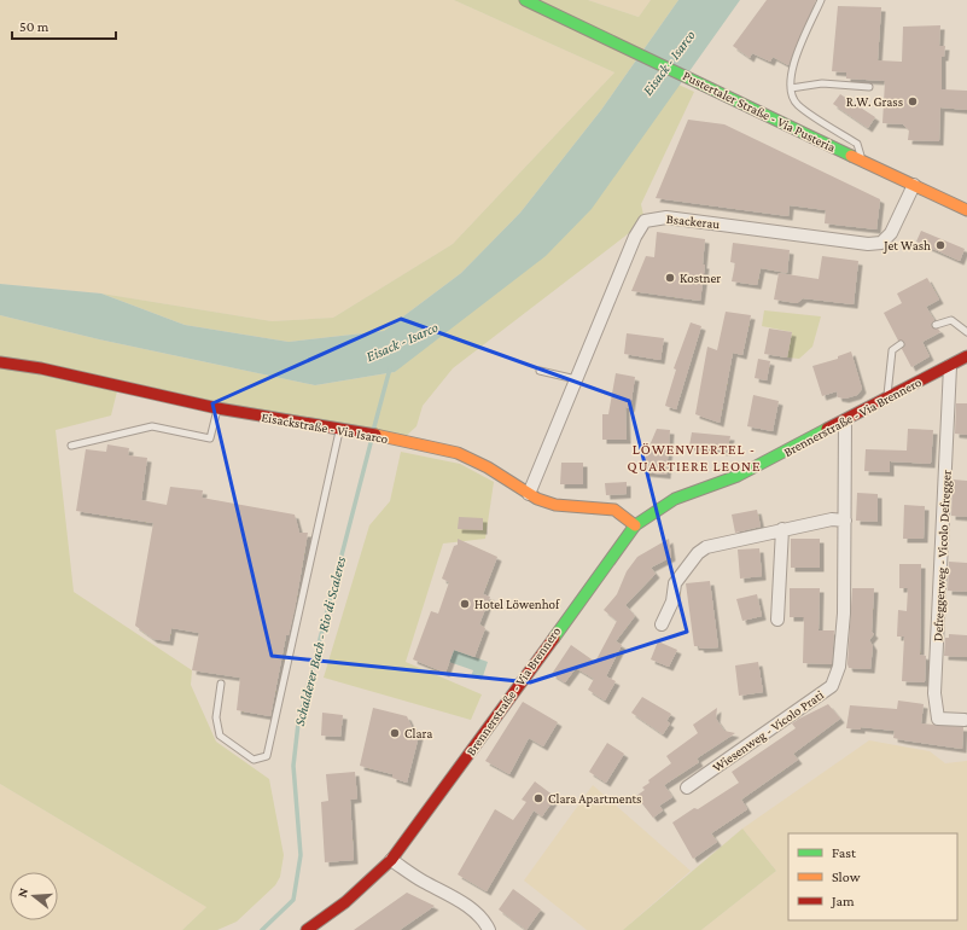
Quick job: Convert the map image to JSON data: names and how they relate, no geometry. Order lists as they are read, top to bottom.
{
  "streets": {
    "main road": ["Pustertaler Straße - Via Pusteria", "Brennerstraße - Via Brennero", "Eisackstraße - Via Isarco"],
    "street": ["Bsackerau", "Defreggerweg - Vicolo Defregger", "Wiesenweg - Vicolo Prati"]
  },
  "crossings": [
    ["Pustertaler Straße - Via Pusteria", "Bsackerau"],
    ["Bsackerau", "Eisackstraße - Via Isarco"],
    ["Brennerstraße - Via Brennero", "Eisackstraße - Via Isarco"],
    ["Brennerstraße - Via Brennero", "Defreggerweg - Vicolo Defregger"],
    ["Brennerstraße - Via Brennero", "Wiesenweg - Vicolo Prati"]
  ],
  "districts": ["LÖWENVIERTEL - QUARTIERE LEONE"],
  "water": ["Eisack - Isarco", "Schalderer Bach - Rio di Scaleres"],
  "places": [
    "R.W. Grass",
    "Jet Wash",
    "Kostner",
    "Hotel Löwenhof",
    "Clara",
    "Clara Apartments"
  ],
  "legend": ["Fast", "Slow", "Jam"],
  "scale_bar": "50 m",
  "north": "left"
}
